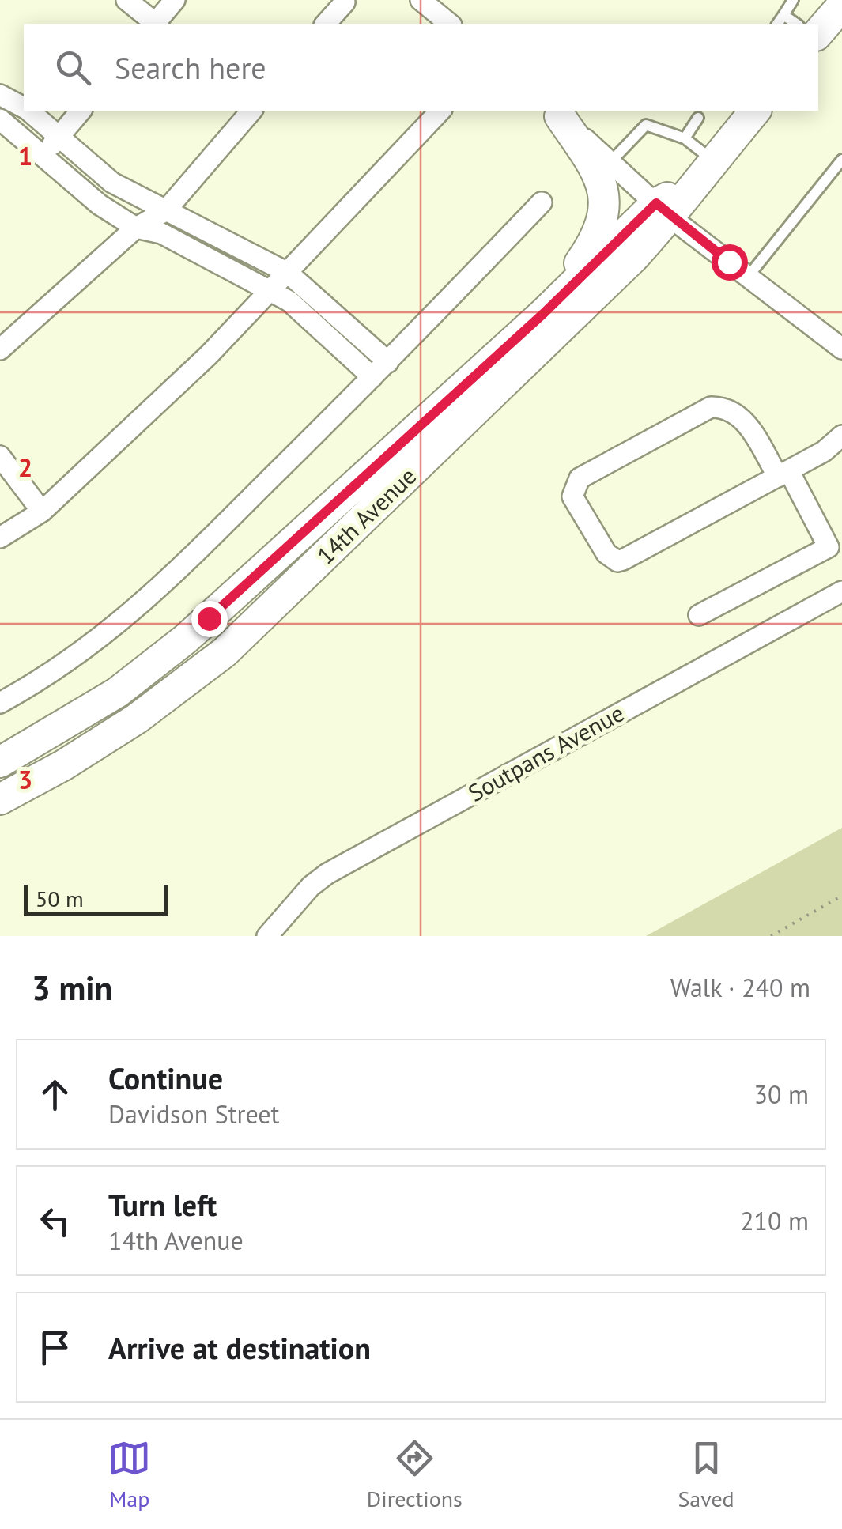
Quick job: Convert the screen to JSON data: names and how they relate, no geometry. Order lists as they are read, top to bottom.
{
  "streets": {
    "main road": ["14th Avenue"],
    "street": ["Soutpans Avenue"]
  },
  "scale_bar": "50 m",
  "page": {
    "search": "Search here",
    "scale": "50 m",
    "heading": ["3 min", "Walk · 240 m"],
    "list": [
      ["Continue", "Davidson Street", "30 m"],
      ["Turn left", "14th Avenue", "210 m"],
      "Arrive at destination"
    ],
    "nav": ["Map", "Directions", "Saved"]
  },
  "grid": {
    "rows": ["1", "2", "3"]
  }
}
